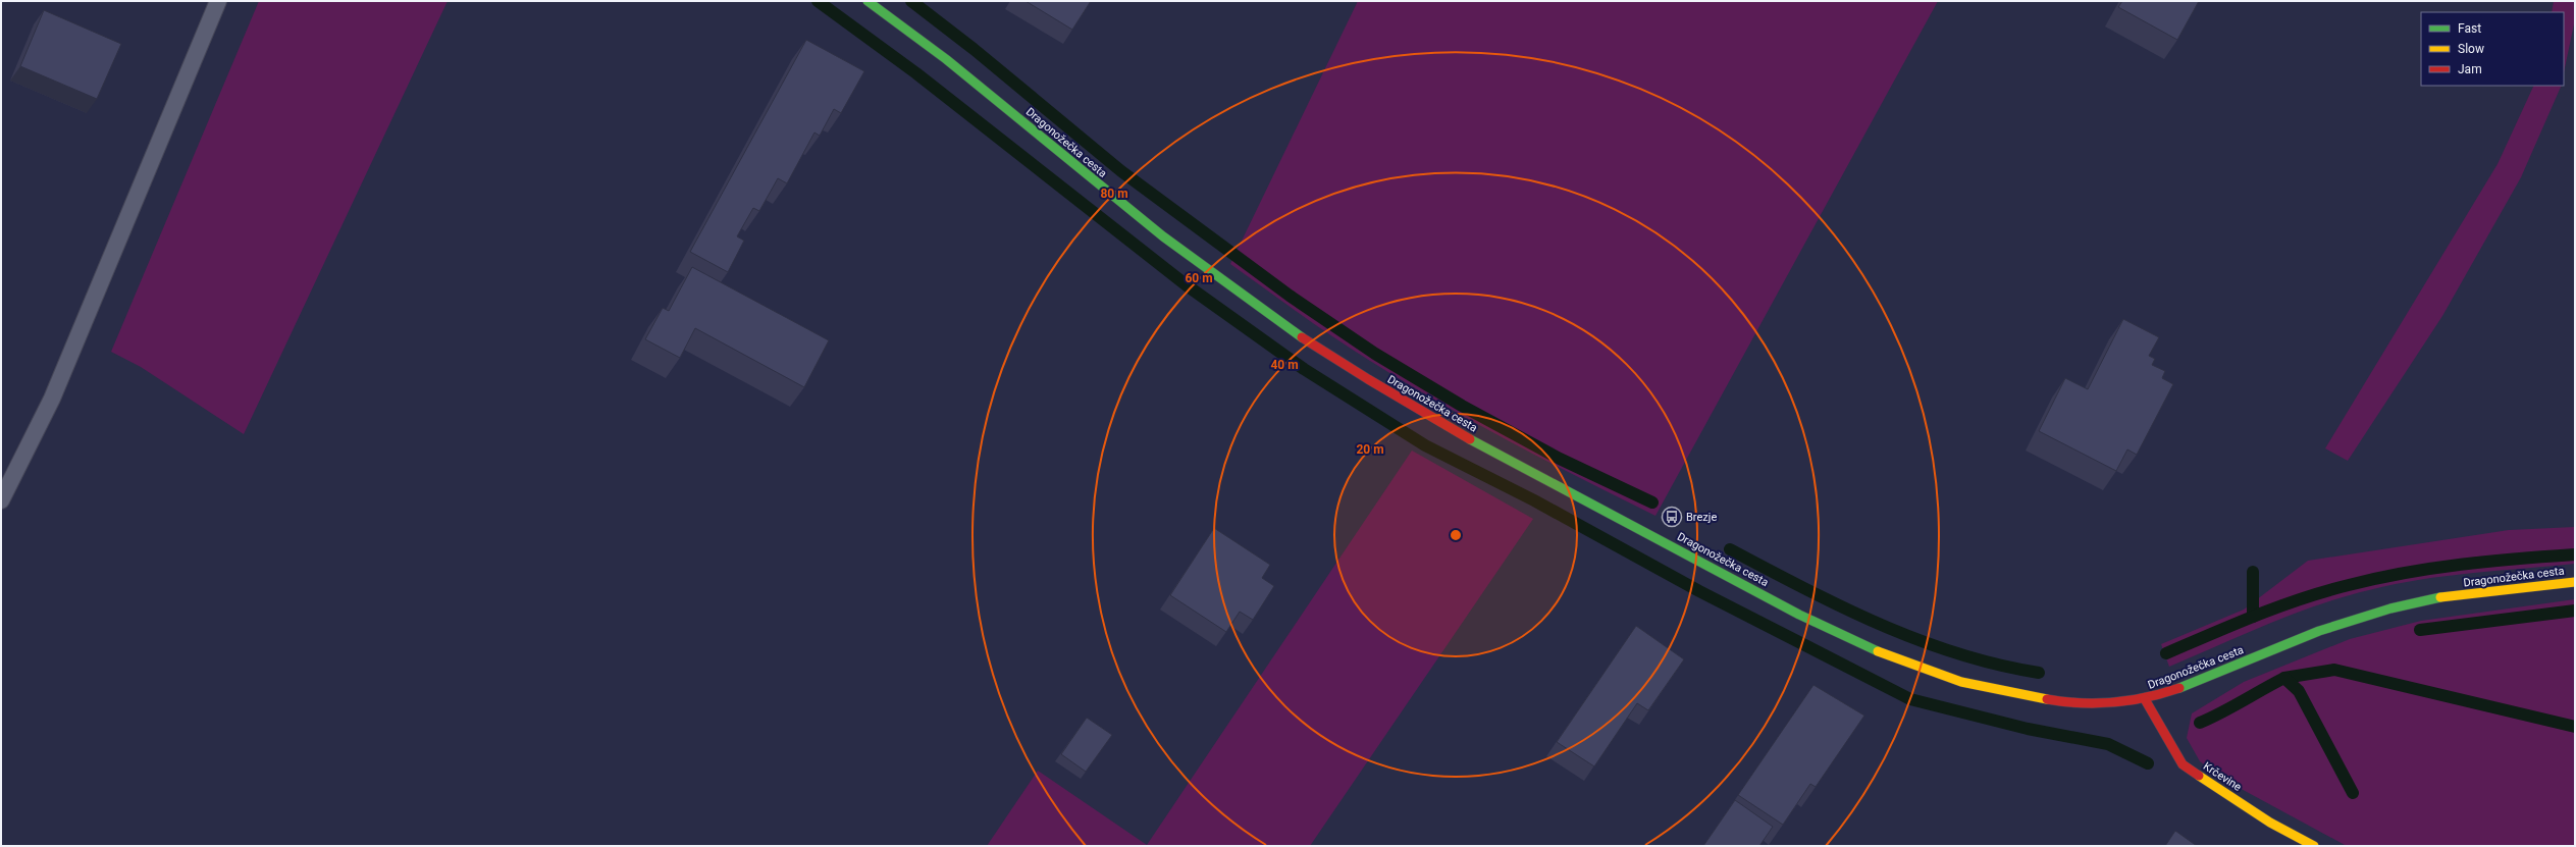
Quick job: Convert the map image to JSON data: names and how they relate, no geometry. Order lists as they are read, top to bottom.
{
  "streets": {
    "main road": ["Dragonožečka cesta", "Krčevine"]
  },
  "crossings": [
    ["Dragonožečka cesta", "Krčevine"]
  ],
  "places": {
    "bus stop": ["Brezje"]
  },
  "legend": ["Fast", "Slow", "Jam"],
  "rings": [
    "80 m",
    "60 m",
    "40 m",
    "20 m"
  ]
}
